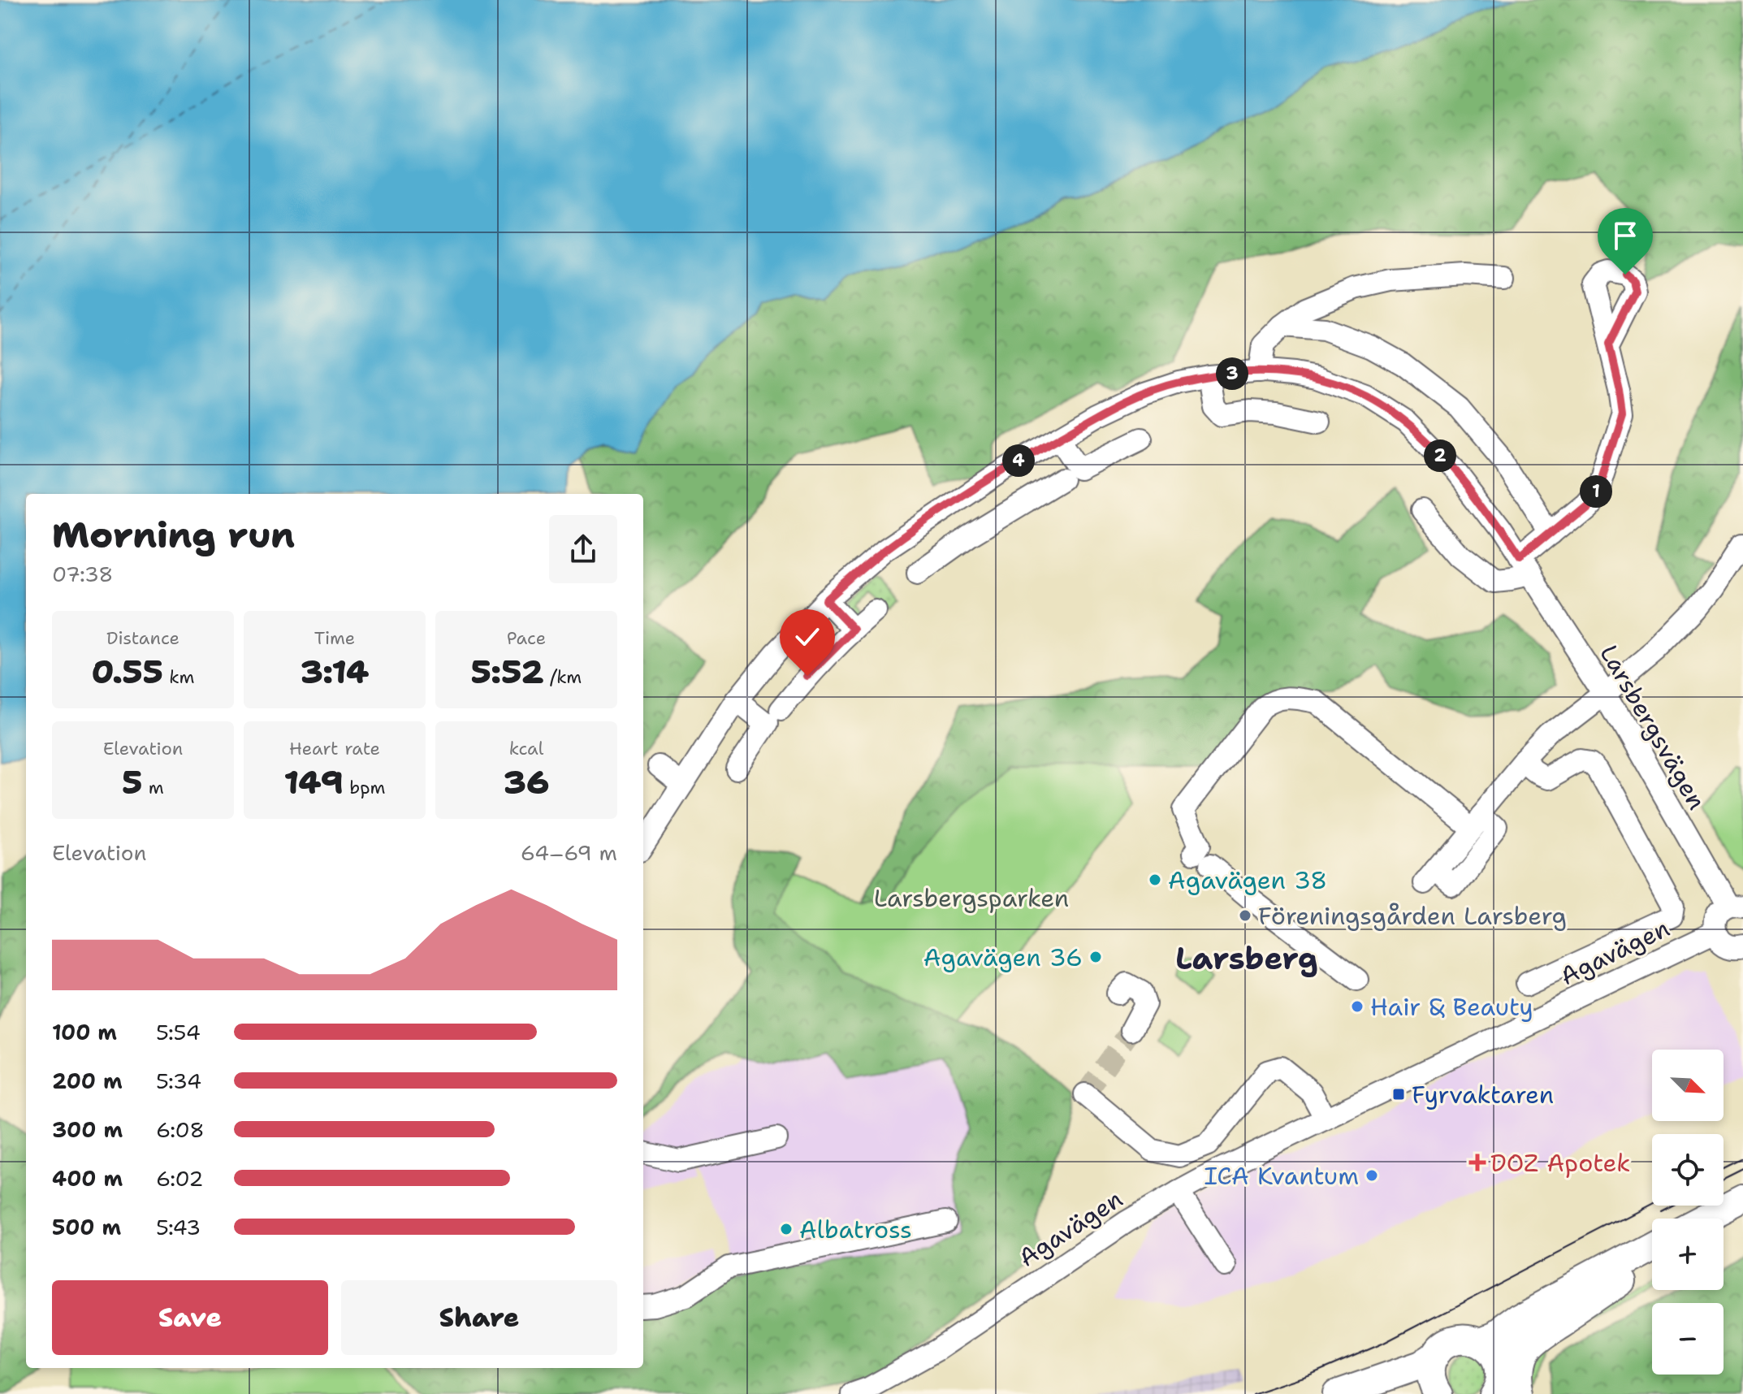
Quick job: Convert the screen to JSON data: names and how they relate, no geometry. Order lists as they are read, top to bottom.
{
  "streets": {
    "street": ["Larsbergsvägen", "Agavägen"]
  },
  "districts": ["Larsberg"],
  "parks": ["Larsbergsparken"],
  "places": {
    "other": [
      "Agavägen 38",
      "Föreningsgården Larsberg",
      "Agavägen 36",
      "Hair & Beauty",
      "ICA Kvantum",
      "Albatross"
    ],
    "transit": ["Fyrvaktaren"],
    "health": ["DOZ Apotek"]
  },
  "north": "bottom right",
  "page": {
    "pins": [
      "3",
      "2",
      "4",
      "1"
    ],
    "heading": ["Morning run", "07:38"],
    "stats": [
      ["Distance", "0.55 km"],
      ["Time", "3:14"],
      ["Pace", "5:52 /km"],
      ["Elevation", "5 m"],
      ["Heart rate", "149 bpm"],
      ["kcal", "36"]
    ],
    "chart": ["Elevation", "64–69 m"],
    "list": [
      {
        "name": "100 m",
        "note": "5:54"
      },
      {
        "name": "200 m",
        "note": "5:34"
      },
      {
        "name": "300 m",
        "note": "6:08"
      },
      {
        "name": "400 m",
        "note": "6:02"
      },
      {
        "name": "500 m",
        "note": "5:43"
      }
    ],
    "map_buttons": ["+", "−"],
    "buttons": ["Save", "Share"]
  }
}
